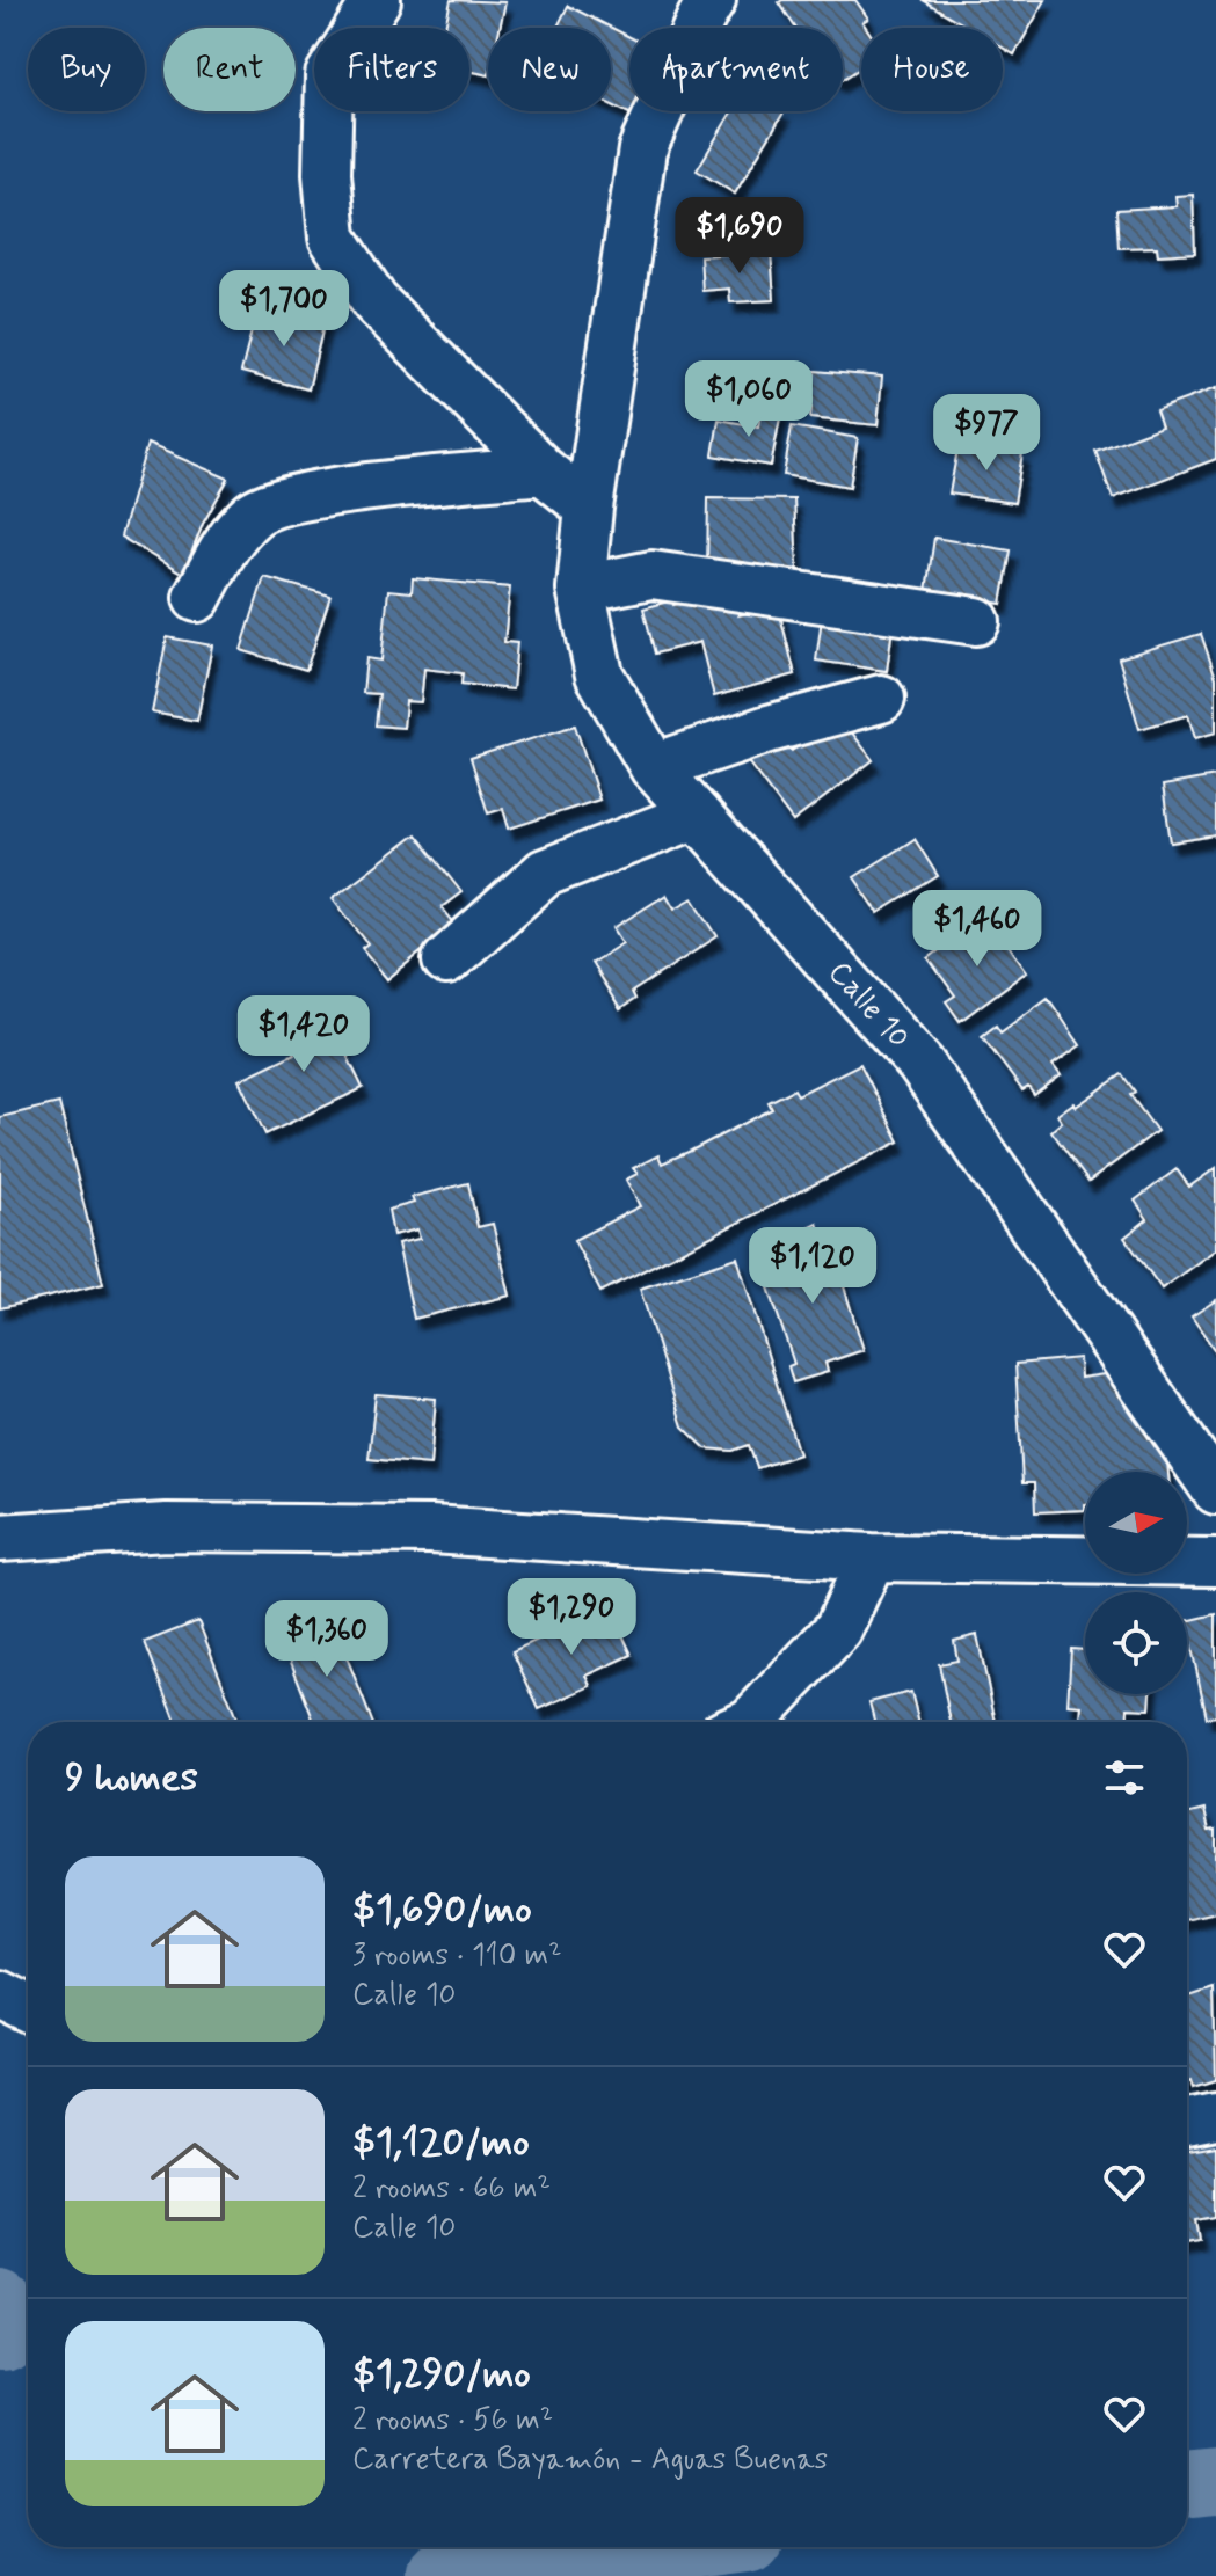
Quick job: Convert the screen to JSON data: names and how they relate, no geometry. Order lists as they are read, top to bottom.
{
  "streets": {
    "street": ["Calle 10"]
  },
  "north": "right",
  "page": {
    "chip": [
      "Buy",
      "Rent",
      "Filters",
      "New",
      "Apartment",
      "House"
    ],
    "price": [
      "$1,690",
      "$1,700",
      "$1,060",
      "$977",
      "$1,460",
      "$1,420",
      "$1,120",
      "$1,290",
      "$1,360"
    ],
    "heading": "9 homes",
    "list": [
      {
        "name": "$1,690/mo",
        "note": "3 rooms · 110 m² · Calle 10"
      },
      {
        "name": "$1,120/mo",
        "note": "2 rooms · 66 m² · Calle 10"
      },
      {
        "name": "$1,290/mo",
        "note": "2 rooms · 56 m² · Carretera Bayamón - Aguas Buenas"
      }
    ]
  }
}
